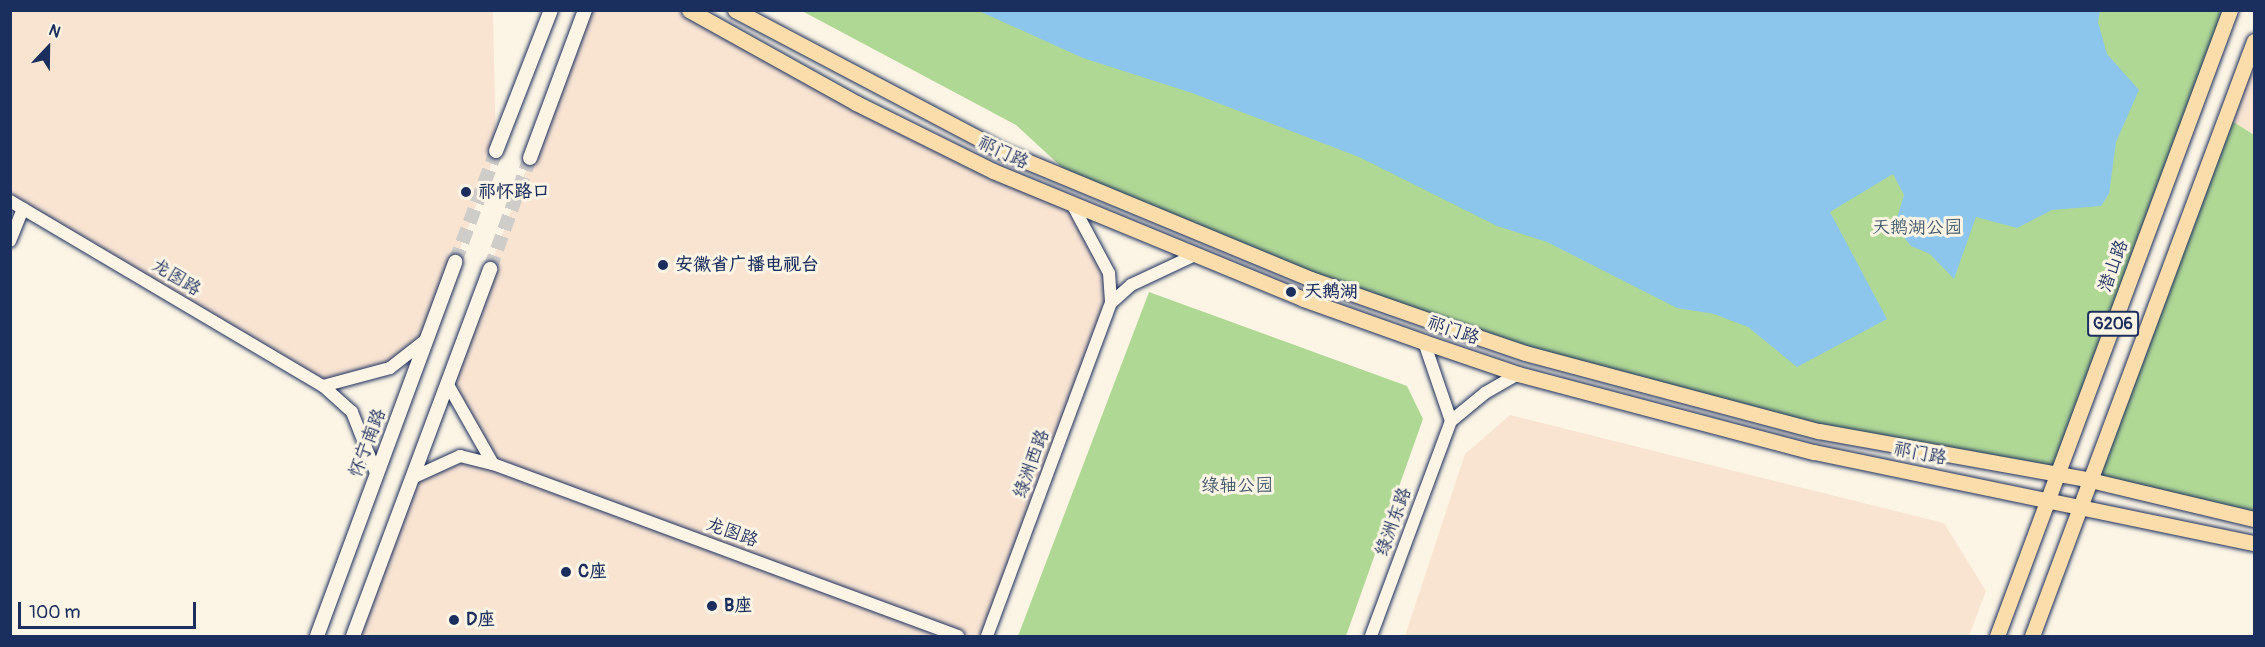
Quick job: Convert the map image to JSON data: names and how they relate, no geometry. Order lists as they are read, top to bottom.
{
  "streets": {
    "main road": [
      "祁门路",
      "潜山路",
      "G206",
      "怀宁南路"
    ],
    "street": ["龙图路", "绿洲西路", "绿洲东路"]
  },
  "crossings": [
    ["祁门路", "潜山路"],
    ["祁门路", "G206"],
    ["龙图路", "怀宁南路"]
  ],
  "parks": ["天鹅湖公园", "绿轴公园"],
  "places": [
    "祁怀路口",
    "安徽省广播电视台",
    "天鹅湖",
    "C座",
    "B座",
    "D座"
  ],
  "scale_bar": "100 m",
  "north": "top"
}
